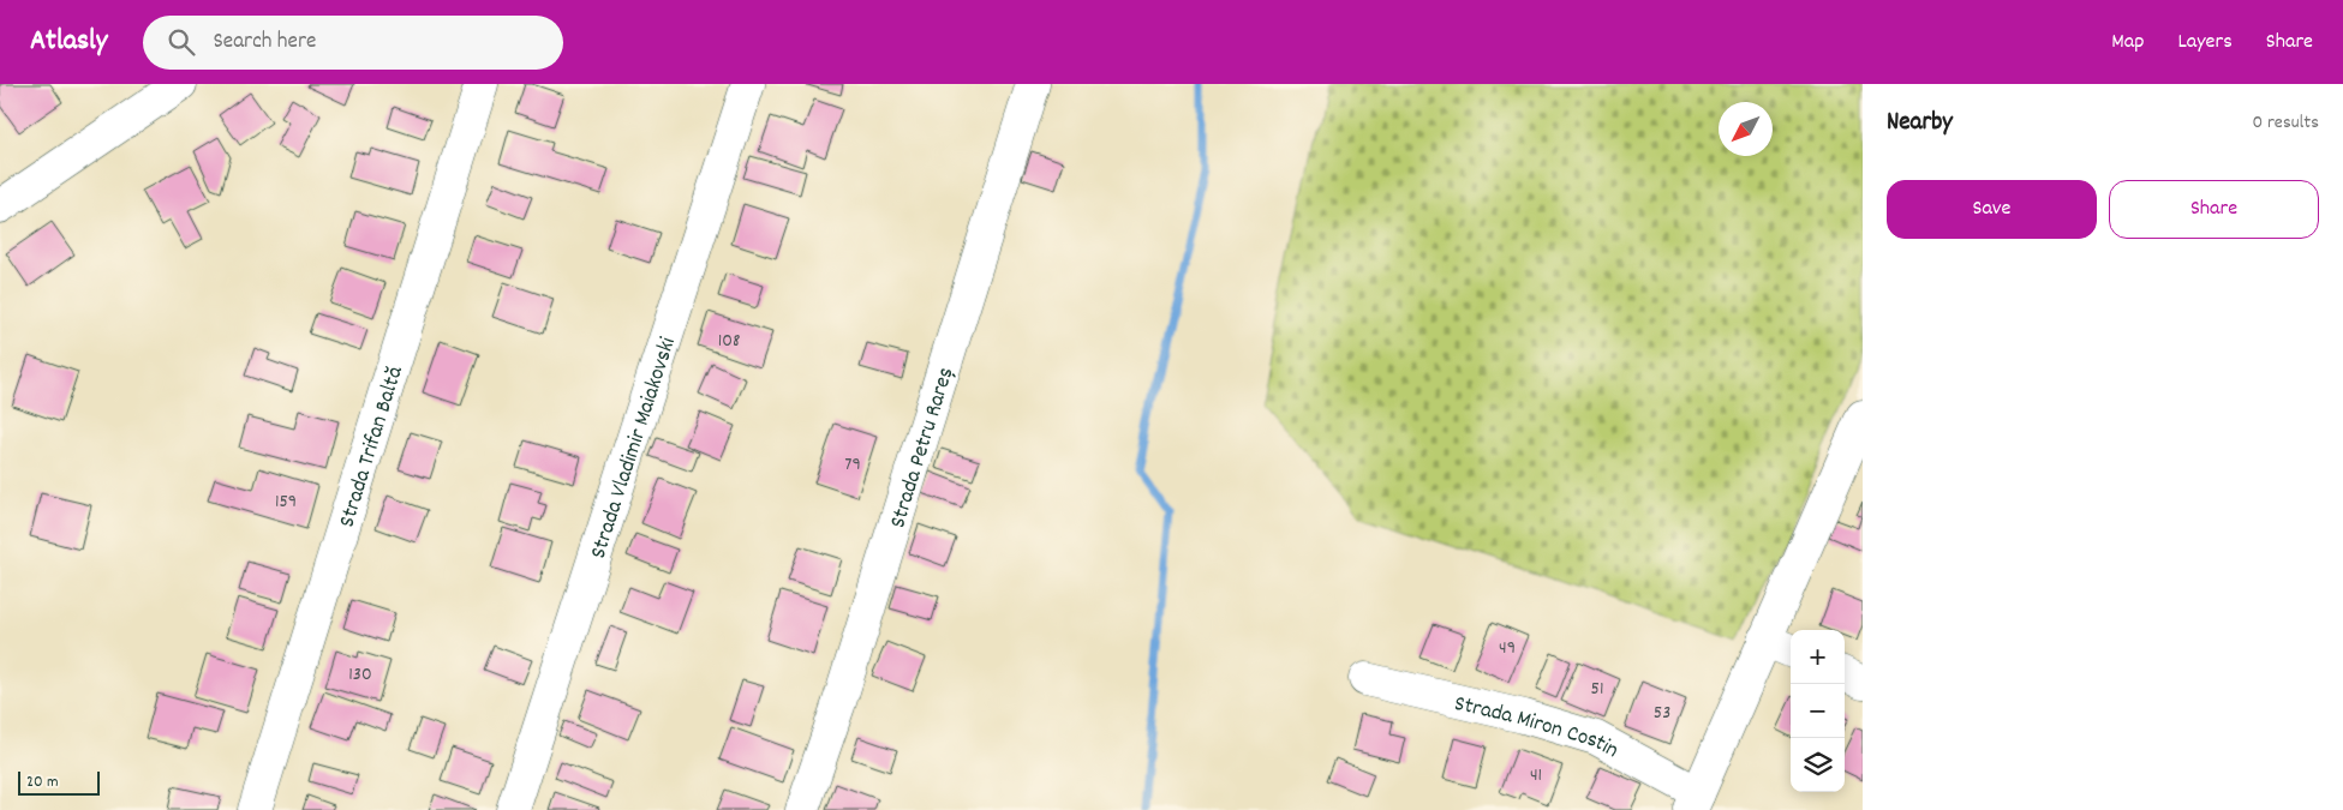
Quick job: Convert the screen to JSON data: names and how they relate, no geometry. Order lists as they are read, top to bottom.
{
  "streets": {
    "street": [
      "Strada Trifan Baltă",
      "Strada Vladimir Maiakovski",
      "Strada Petru Rareș",
      "Strada Miron Costin"
    ]
  },
  "house_numbers": [
    "108",
    "79",
    "159",
    "49",
    "130",
    "51",
    "53",
    "41"
  ],
  "scale_bar": "20 m",
  "north": "bottom left",
  "page": {
    "header": "Atlasly",
    "search": "Search here",
    "nav": ["Map", "Layers", "Share"],
    "heading": ["Nearby", "0 results"],
    "buttons": ["Save", "Share"],
    "map_buttons": ["+", "−"],
    "scale": "20 m"
  }
}
